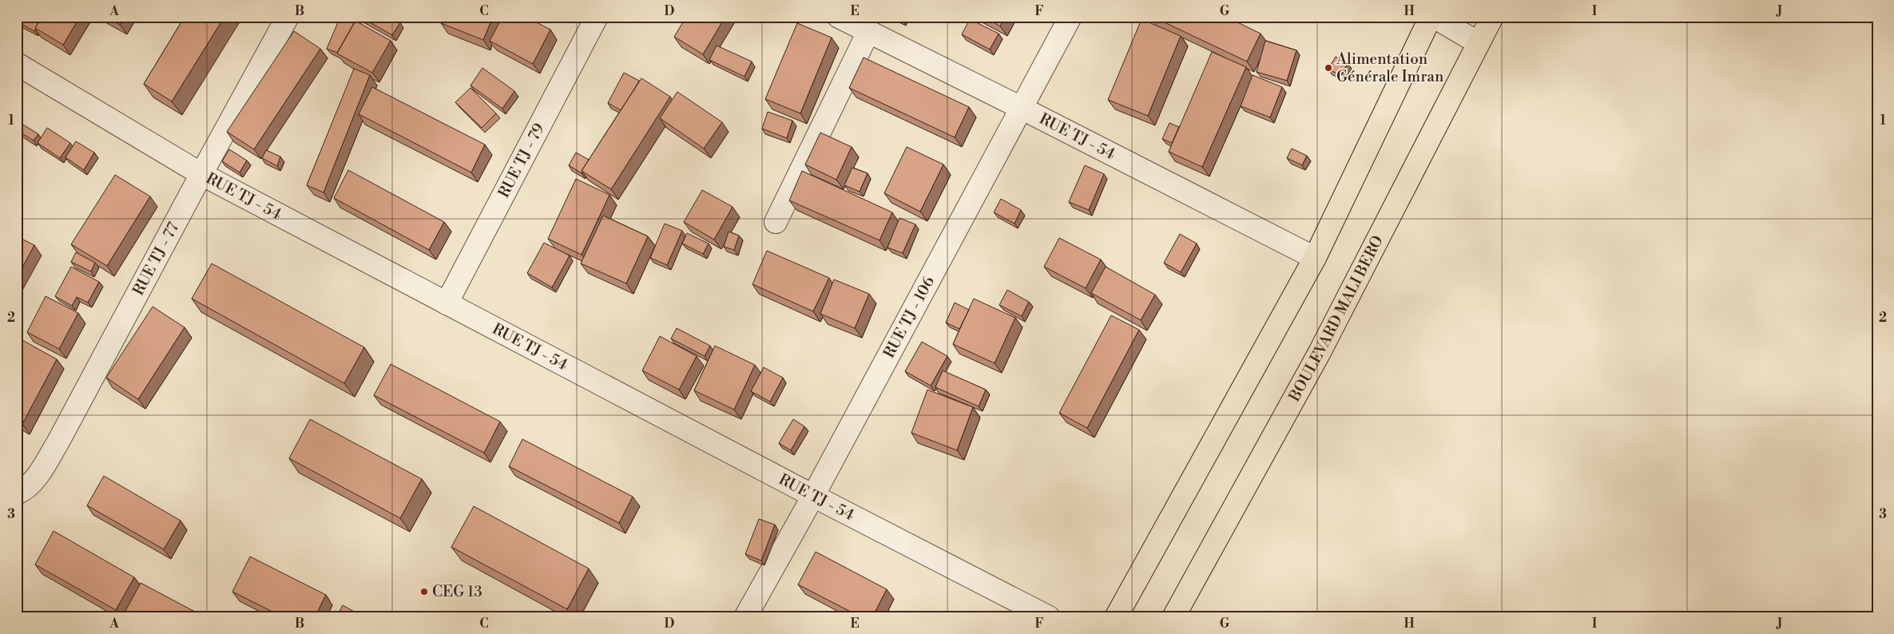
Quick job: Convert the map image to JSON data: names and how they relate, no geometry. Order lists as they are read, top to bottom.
{
  "streets": {
    "main road": ["BOULEVARD MALI BERO"],
    "street": [
      "RUE TJ - 54",
      "RUE TJ - 79",
      "RUE TJ - 77",
      "RUE TJ - 106"
    ]
  },
  "crossings": [
    ["RUE TJ - 54", "RUE TJ - 79"],
    ["RUE TJ - 54", "RUE TJ - 77"],
    ["RUE TJ - 54", "RUE TJ - 106"]
  ],
  "places": ["Alimentation Générale Imran", "CEG 13"],
  "grid": {
    "columns": [
      "A",
      "B",
      "C",
      "D",
      "E",
      "F",
      "G",
      "H",
      "I",
      "J"
    ],
    "rows": ["1", "2", "3"]
  }
}
